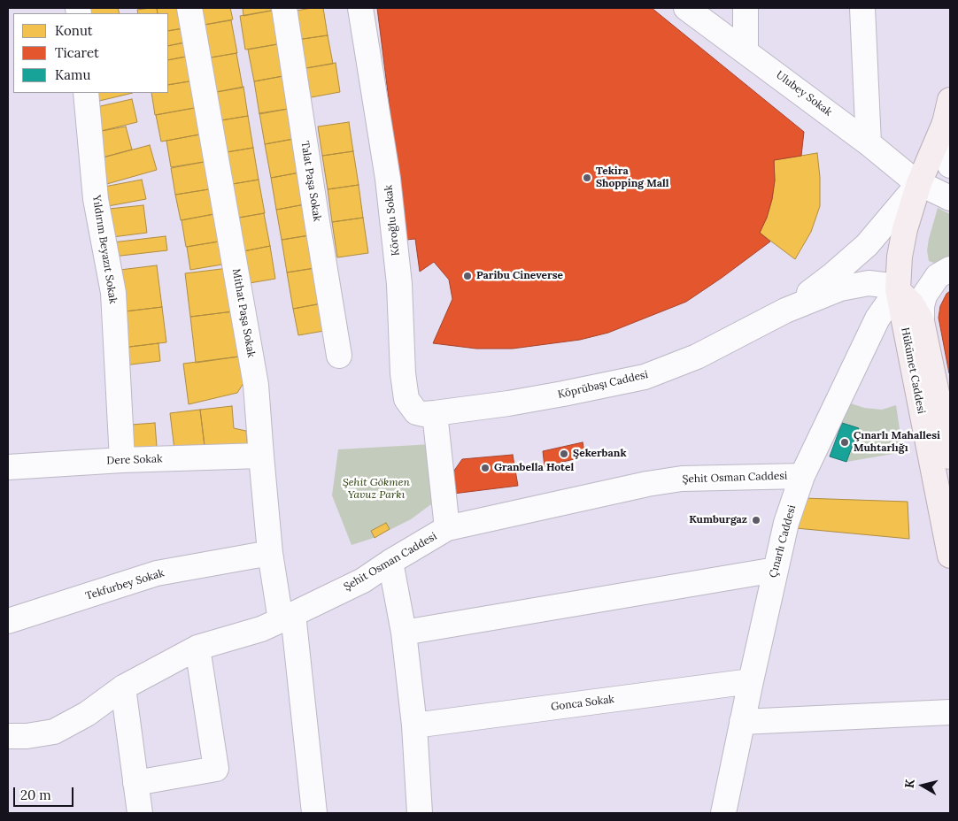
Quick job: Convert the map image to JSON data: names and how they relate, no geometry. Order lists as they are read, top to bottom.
{
  "streets": {
    "main road": ["Hükümet Caddesi"],
    "street": [
      "Ulubey Sokak",
      "Talat Paşa Sokak",
      "Köroğlu Sokak",
      "Yıldırım Beyazıt Sokak",
      "Mithat Paşa Sokak",
      "Köprübaşı Caddesi",
      "Dere Sokak",
      "Şehit Osman Caddesi",
      "Çınarlı Caddesi",
      "Tekfurbey Sokak",
      "Gonca Sokak"
    ]
  },
  "crossings": [
    ["Ulubey Sokak", "Hükümet Caddesi"],
    ["Ulubey Sokak", "Köprübaşı Caddesi"],
    ["Köroğlu Sokak", "Köprübaşı Caddesi"],
    ["Yıldırım Beyazıt Sokak", "Dere Sokak"],
    ["Mithat Paşa Sokak", "Dere Sokak"],
    ["Mithat Paşa Sokak", "Şehit Osman Caddesi"],
    ["Mithat Paşa Sokak", "Tekfurbey Sokak"],
    ["Hükümet Caddesi", "Köprübaşı Caddesi"],
    ["Hükümet Caddesi", "Çınarlı Caddesi"],
    ["Köprübaşı Caddesi", "Çınarlı Caddesi"],
    ["Şehit Osman Caddesi", "Çınarlı Caddesi"],
    ["Çınarlı Caddesi", "Gonca Sokak"]
  ],
  "parks": ["Şehit Gökmen Yavuz Parkı"],
  "places": [
    "Tekira Shopping Mall",
    "Paribu Cineverse",
    "Çınarlı Mahallesi Muhtarlığı",
    "Şekerbank",
    "Granbella Hotel",
    "Kumburgaz"
  ],
  "legend": ["Konut", "Ticaret", "Kamu"],
  "scale_bar": "20 m",
  "north": "left"
}
